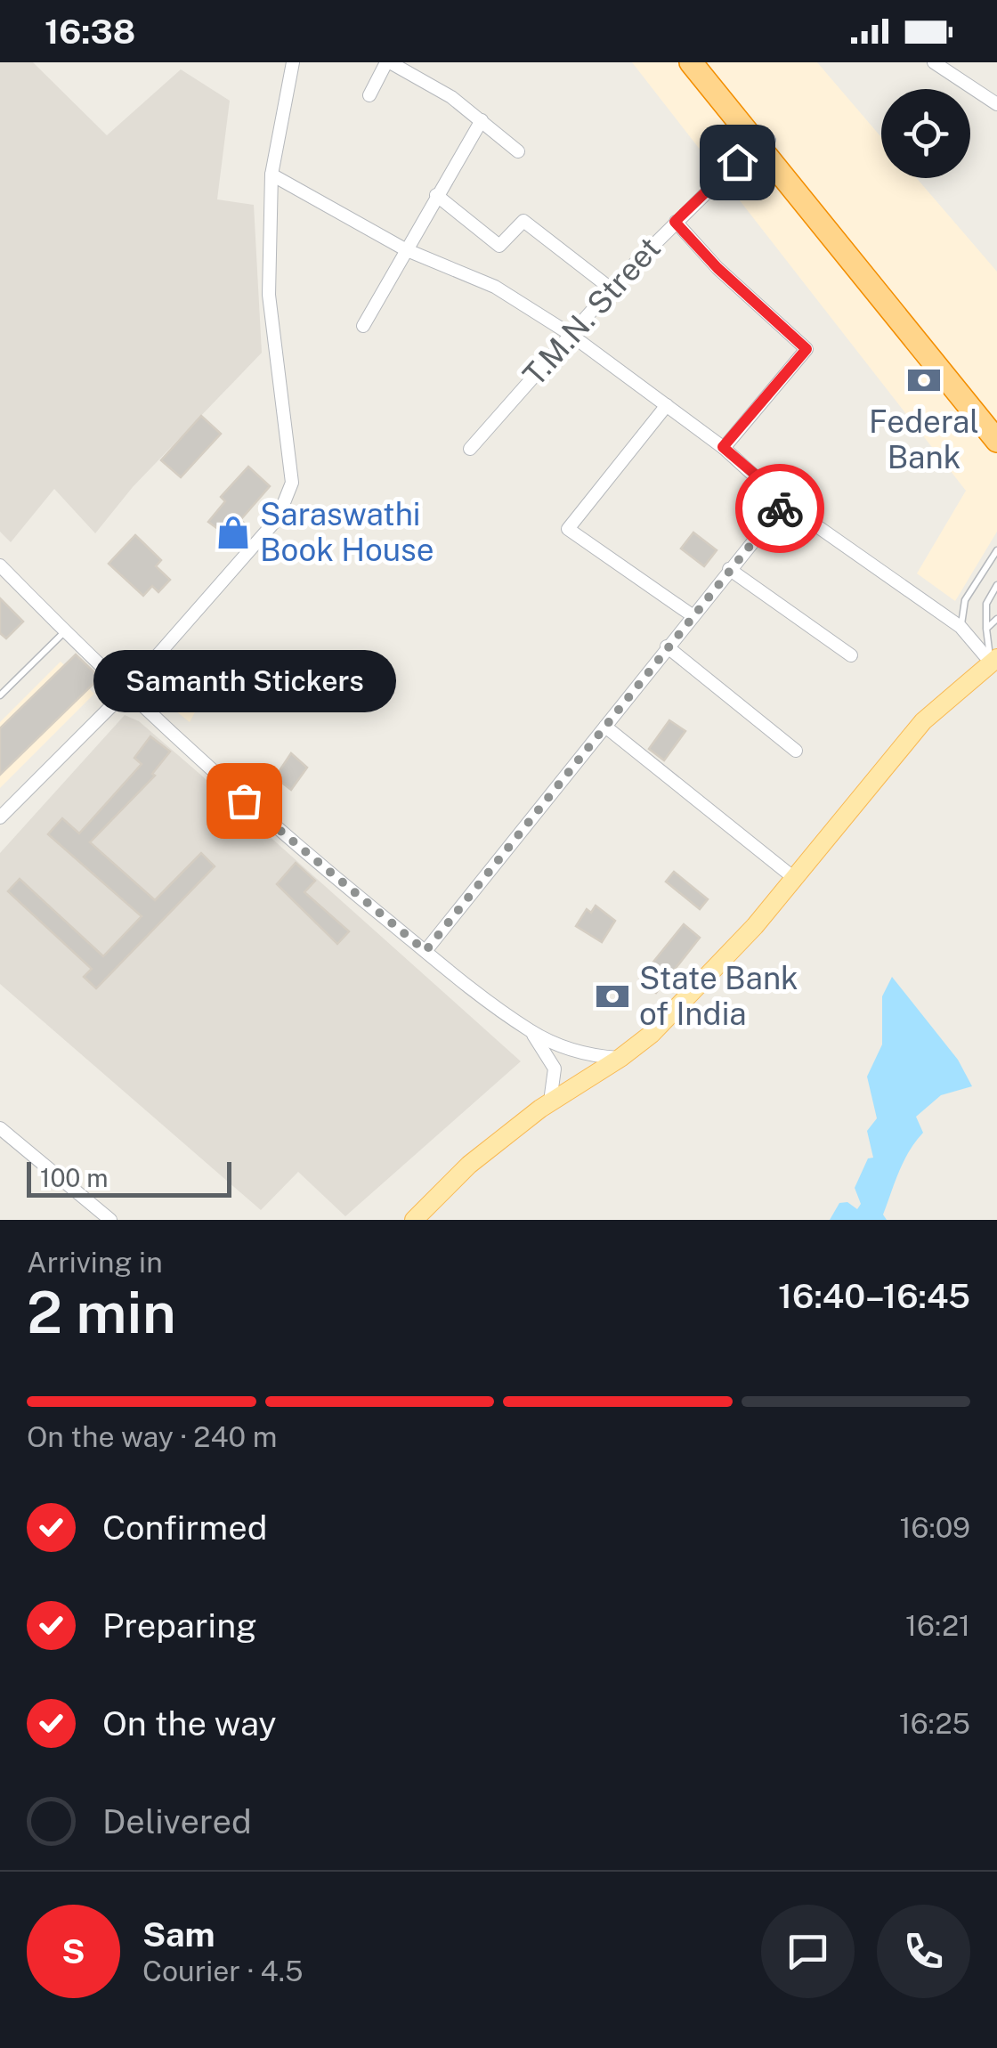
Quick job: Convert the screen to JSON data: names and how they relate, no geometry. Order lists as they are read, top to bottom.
{
  "streets": {
    "street": ["T.M.N. Street"]
  },
  "places": {
    "bank": ["Federal Bank", "State Bank of India"],
    "shop": ["Saraswathi Book House"],
    "other": ["Samanth Stickers"]
  },
  "scale_bar": "100 m",
  "page": {
    "status": "16:38",
    "bubble": "Samanth Stickers",
    "scale": "100 m",
    "heading": ["2 min", "Arriving in", "16:40–16:45"],
    "panel": ["Sam", "Courier · 4.5"],
    "bar": "On the way · 240 m",
    "list": [
      ["Confirmed", "16:09"],
      ["Preparing", "16:21"],
      ["On the way", "16:25"],
      "Delivered"
    ],
    "round": "S"
  }
}
